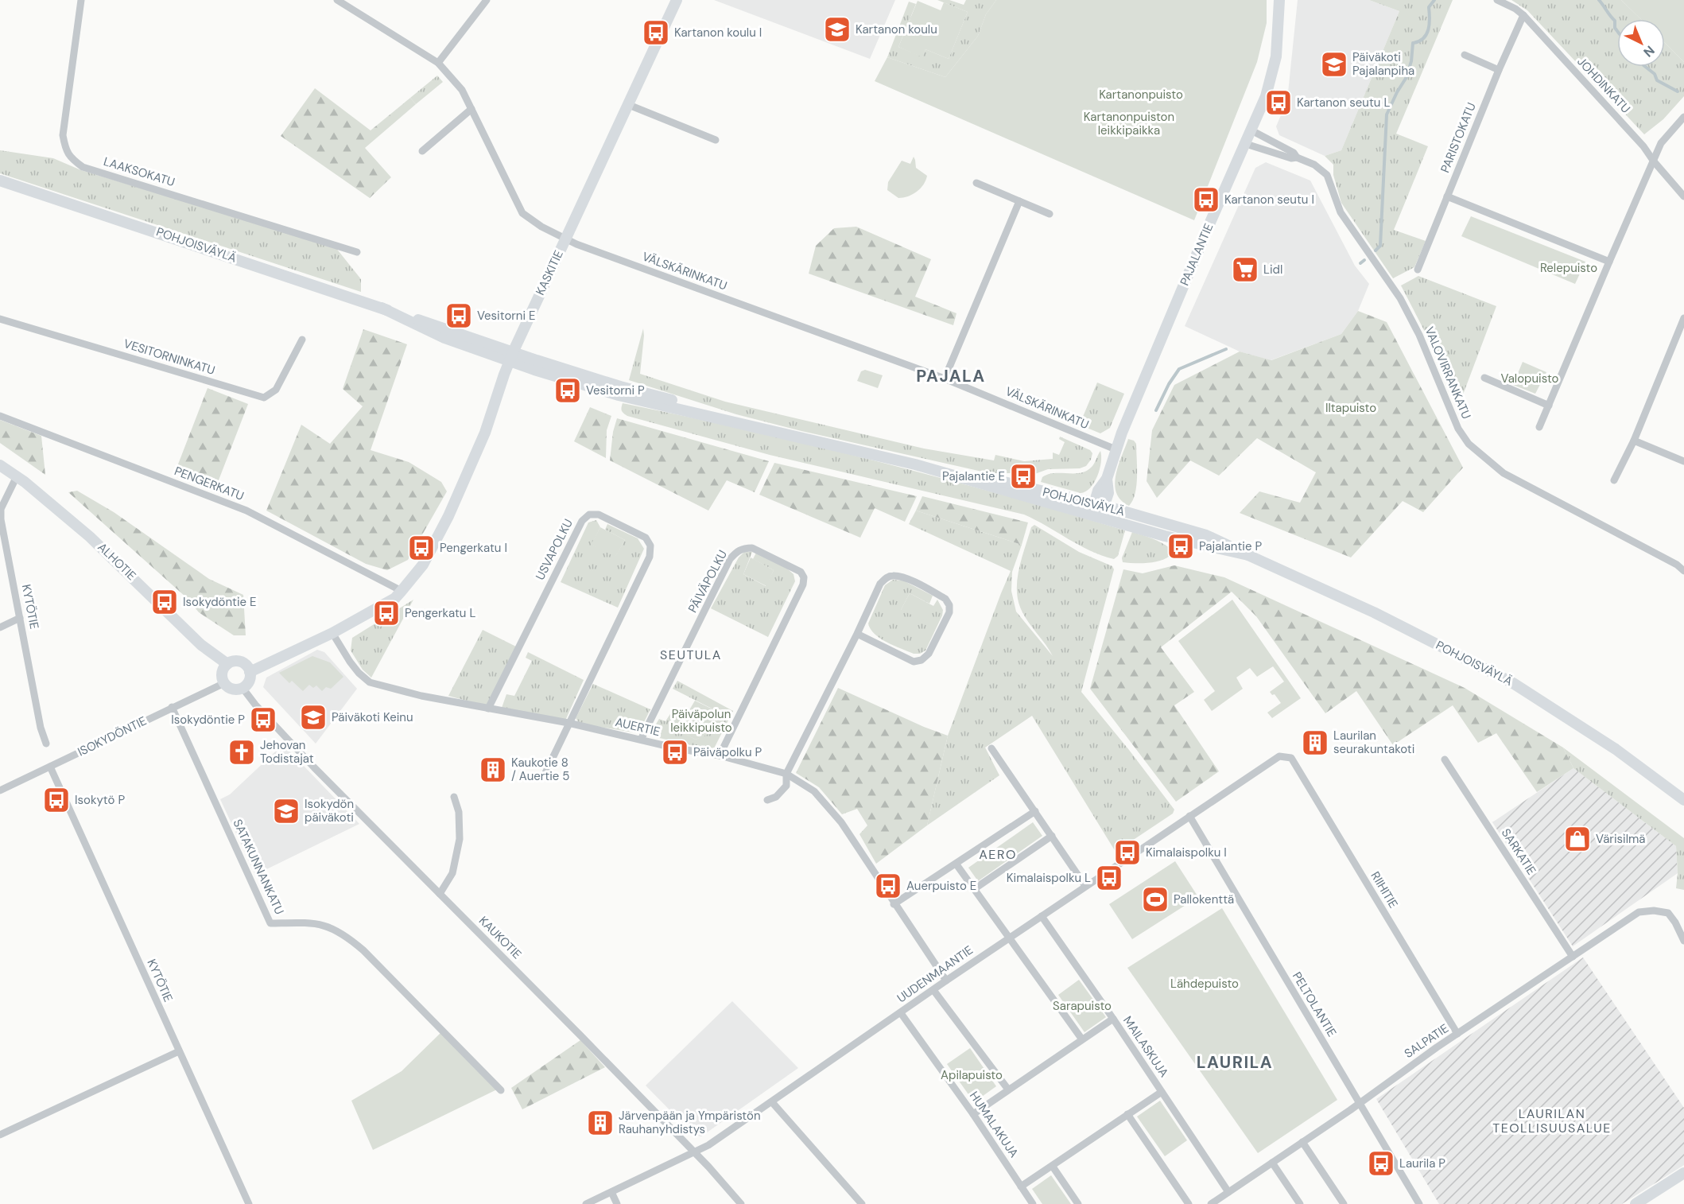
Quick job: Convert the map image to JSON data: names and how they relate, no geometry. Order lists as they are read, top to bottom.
{
  "streets": {
    "main road": [
      "POHJOISVÄYLÄ",
      "PAJALANTIE",
      "KASKITIE",
      "ALHOTIE"
    ],
    "street": [
      "JOHDINKATU",
      "PARISTOKATU",
      "LAAKSOKATU",
      "VÄLSKÄRINKATU",
      "VESITORNINKATU",
      "VALOVIRRANKATU",
      "PENGERKATU",
      "USVAPOLKU",
      "PÄIVÄPOLKU",
      "KYTÖTIE",
      "AUERTIE",
      "ISOKYDÖNTIE",
      "SARKATIE",
      "SATAKUNNANKATU",
      "RIIHITIE",
      "KAUKOTIE",
      "UUDENMAANTIE",
      "PELTOLANTIE",
      "SALPATIE",
      "MAILASKUJA",
      "HUMALAKUJA"
    ]
  },
  "crossings": [
    ["JOHDINKATU", "PARISTOKATU"],
    ["POHJOISVÄYLÄ", "PAJALANTIE"],
    ["POHJOISVÄYLÄ", "KASKITIE"],
    ["PAJALANTIE", "VÄLSKÄRINKATU"],
    ["PAJALANTIE", "VALOVIRRANKATU"],
    ["VÄLSKÄRINKATU", "KASKITIE"],
    ["KASKITIE", "PENGERKATU"],
    ["KASKITIE", "AUERTIE"],
    ["USVAPOLKU", "AUERTIE"],
    ["ALHOTIE", "KYTÖTIE"],
    ["ALHOTIE", "ISOKYDÖNTIE"],
    ["ALHOTIE", "KAUKOTIE"],
    ["PÄIVÄPOLKU", "AUERTIE"],
    ["KYTÖTIE", "ISOKYDÖNTIE"],
    ["AUERTIE", "UUDENMAANTIE"],
    ["ISOKYDÖNTIE", "SATAKUNNANKATU"],
    ["ISOKYDÖNTIE", "KAUKOTIE"],
    ["SARKATIE", "SALPATIE"],
    ["RIIHITIE", "UUDENMAANTIE"],
    ["RIIHITIE", "SALPATIE"],
    ["KAUKOTIE", "UUDENMAANTIE"],
    ["UUDENMAANTIE", "PELTOLANTIE"],
    ["UUDENMAANTIE", "MAILASKUJA"],
    ["UUDENMAANTIE", "HUMALAKUJA"],
    ["PELTOLANTIE", "SALPATIE"],
    ["SALPATIE", "MAILASKUJA"]
  ],
  "districts": [
    "PAJALA",
    "SEUTULA",
    "AERO",
    "LAURILA",
    "LAURILAN TEOLLISUUSALUE"
  ],
  "parks": [
    "Kartanonpuisto",
    "Kartanonpuiston leikkipaikka",
    "Relepuisto",
    "Valopuisto",
    "Iltapuisto",
    "Päiväpolun leikkipuisto",
    "Lähdepuisto",
    "Sarapuisto",
    "Apilapuisto"
  ],
  "places": {
    "school or university": [
      "Kartanon koulu",
      "Päiväkoti Pajalanpiha",
      "Päiväkoti Keinu",
      "Isokydön päiväkoti"
    ],
    "bus stop": [
      "Kartanon koulu I",
      "Kartanon seutu L",
      "Kartanon seutu I",
      "Vesitorni E",
      "Vesitorni P",
      "Pajalantie E",
      "Pajalantie P",
      "Pengerkatu I",
      "Isokydöntie E",
      "Pengerkatu L",
      "Isokydöntie P",
      "Päiväpolku P",
      "Isokytö P",
      "Kimalaispolku I",
      "Kimalaispolku L",
      "Auerpuisto E",
      "Laurila P"
    ],
    "supermarket": ["Lidl"],
    "building": ["Laurilan seurakuntakoti", "Kaukotie 8 / Auertie 5", "Järvenpään ja Ympäristön Rauhanyhdistys"],
    "church": ["Jehovan Todistajat"],
    "shop": ["Värisilmä"],
    "sports": ["Pallokenttä"]
  },
  "north": "bottom right"
}
